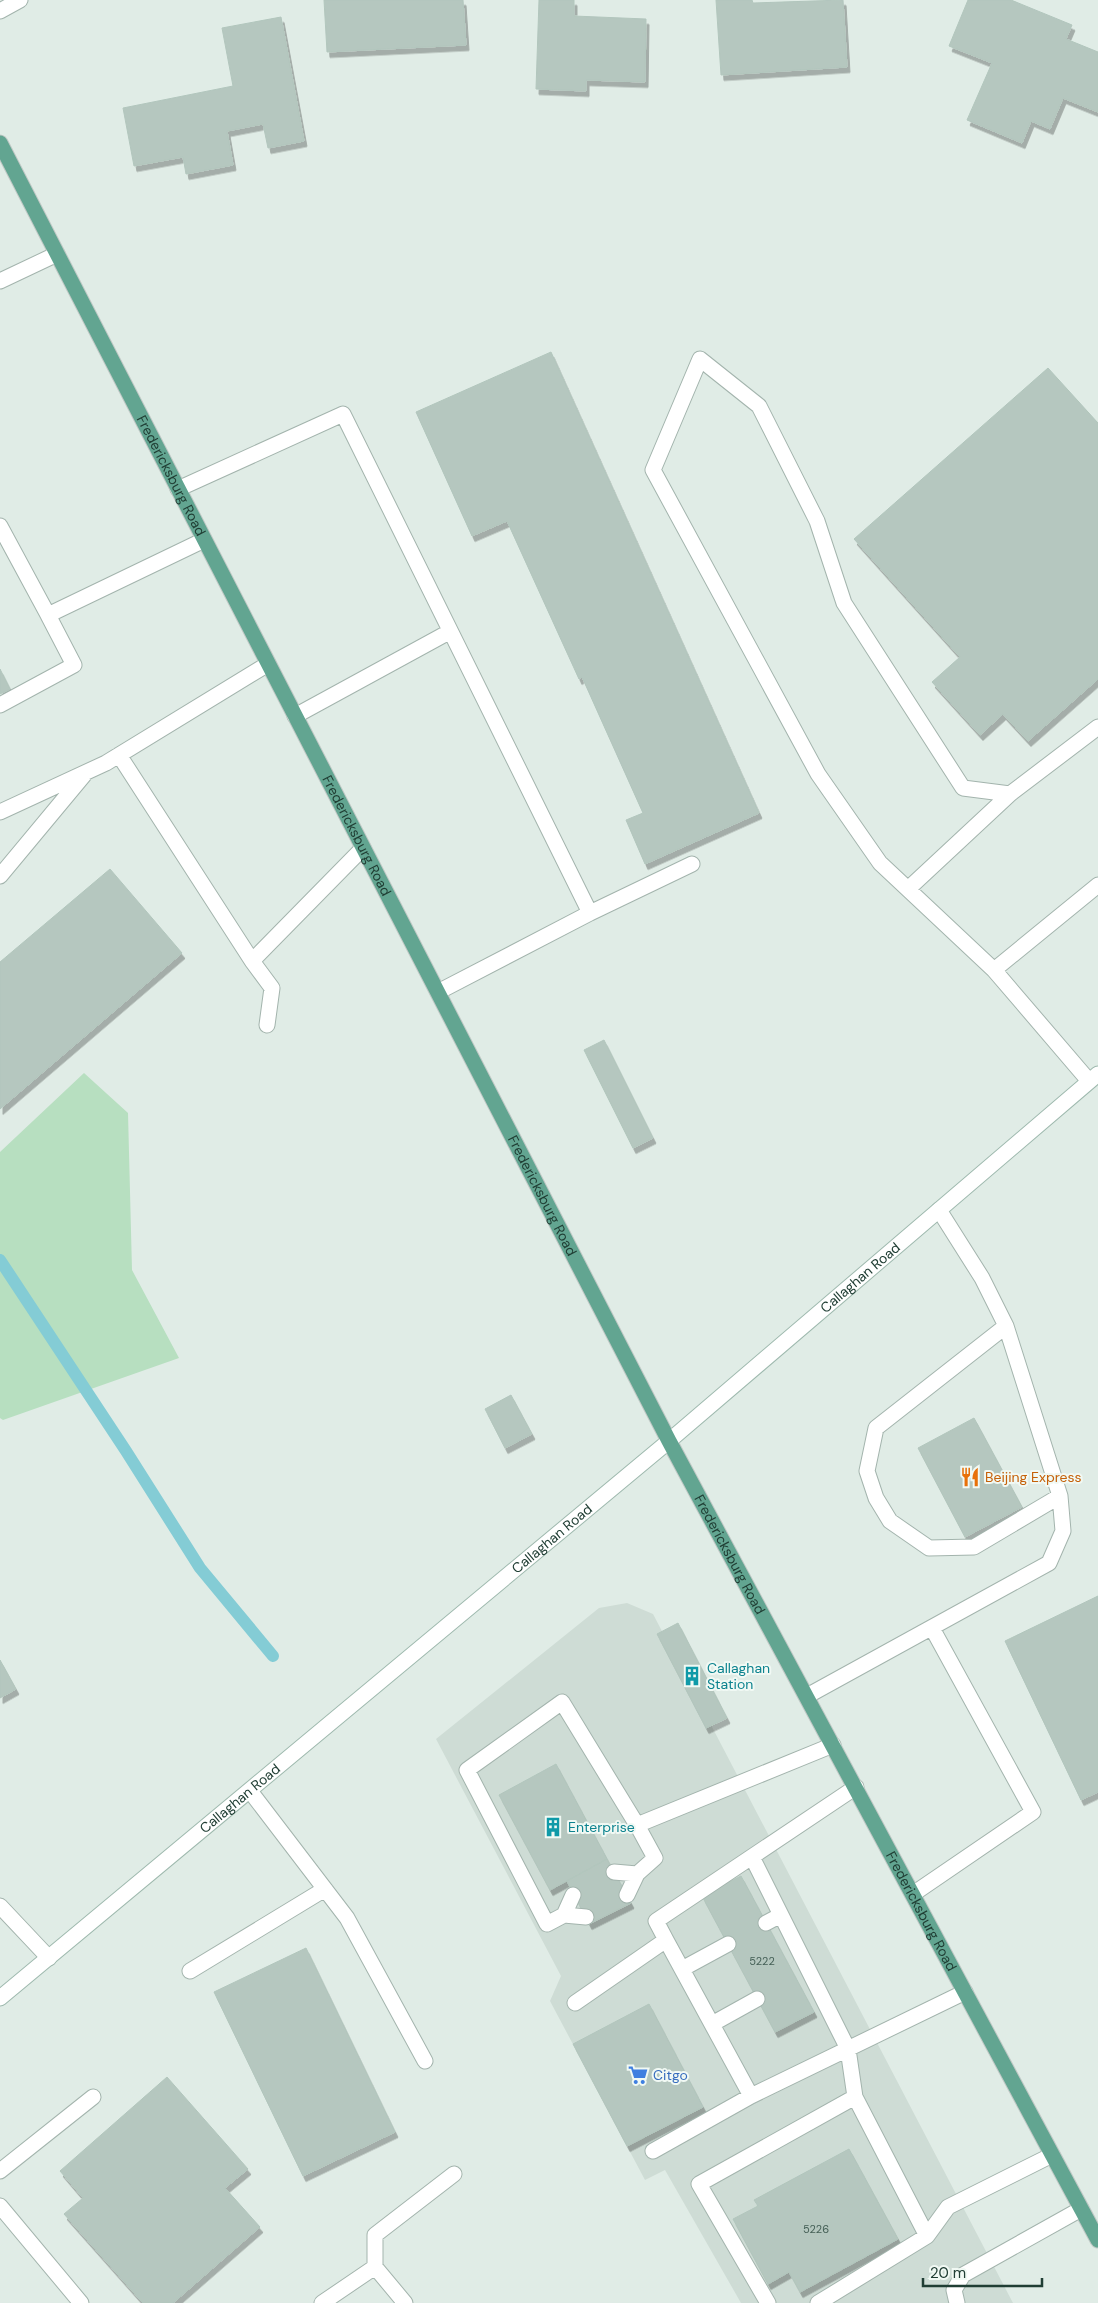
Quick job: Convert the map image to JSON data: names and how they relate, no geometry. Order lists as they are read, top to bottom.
{
  "streets": {
    "main road": ["Fredericksburg Road", "Callaghan Road"]
  },
  "crossings": [
    ["Fredericksburg Road", "Callaghan Road"]
  ],
  "places": {
    "restaurant": ["Beijing Express"],
    "building": ["Callaghan Station", "Enterprise"],
    "supermarket": ["Citgo"]
  },
  "house_numbers": ["5222", "5226"],
  "scale_bar": "20 m"
}
